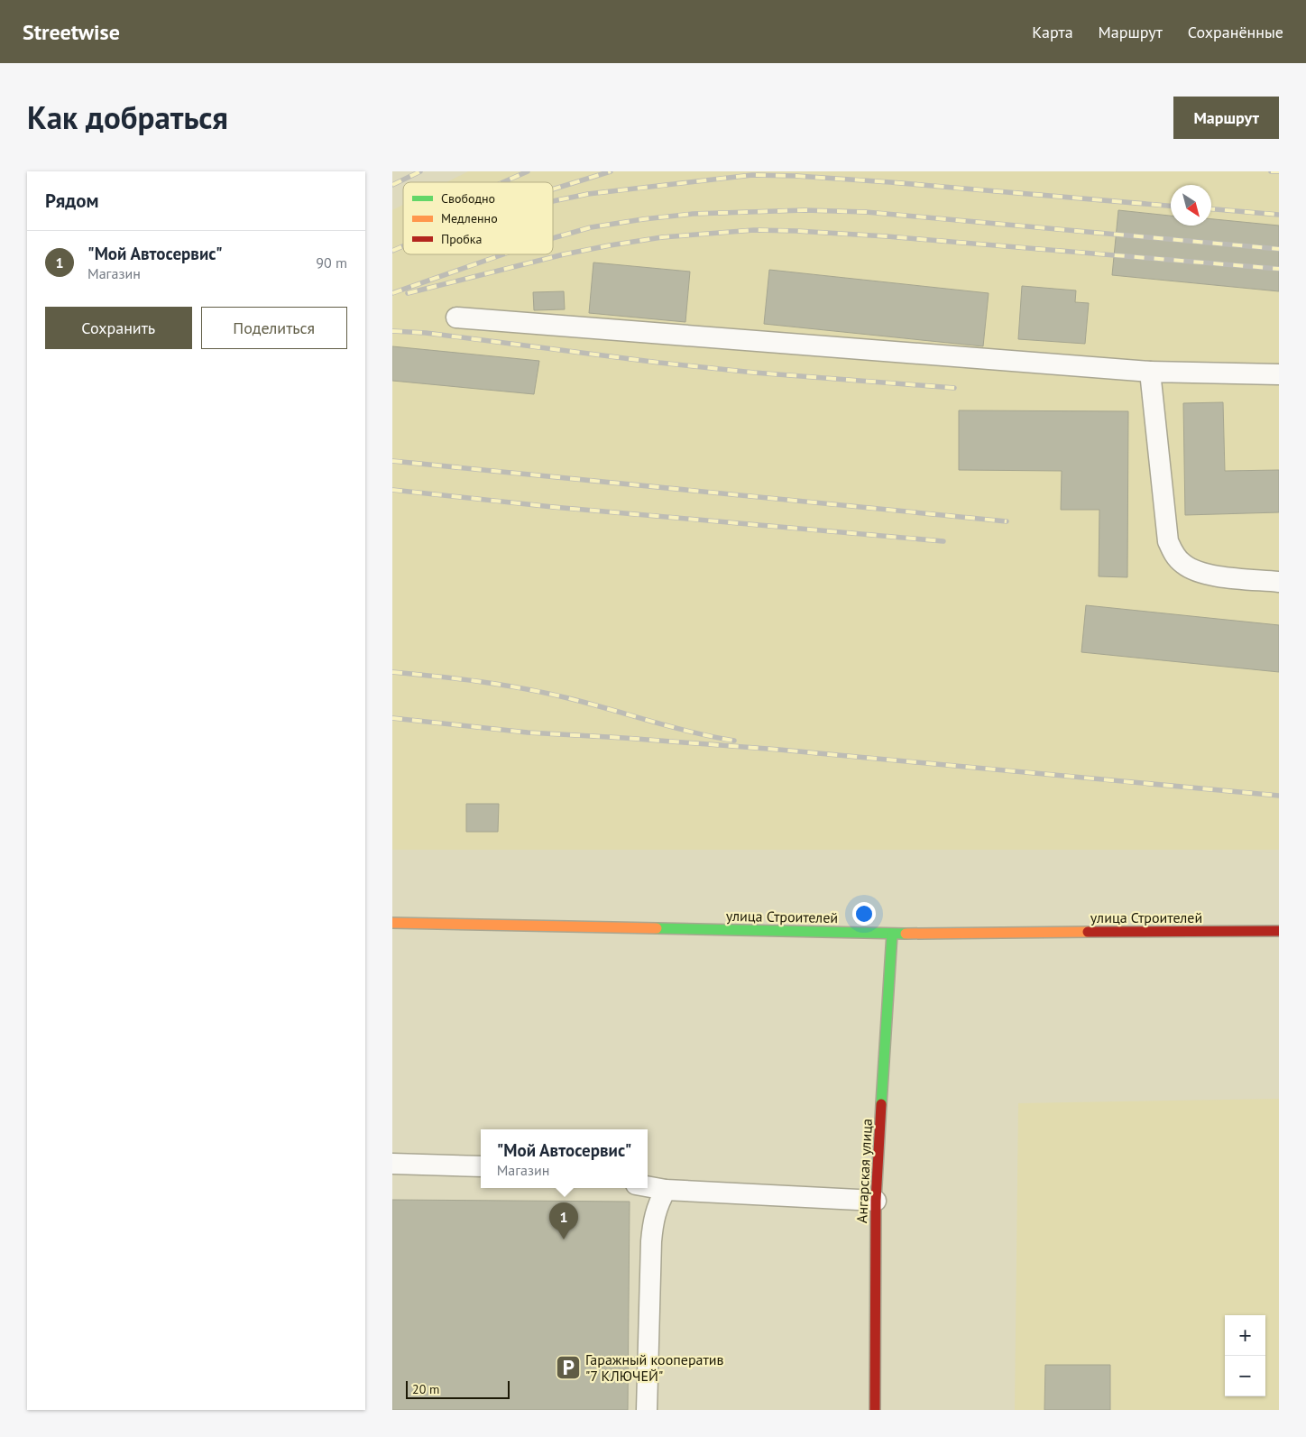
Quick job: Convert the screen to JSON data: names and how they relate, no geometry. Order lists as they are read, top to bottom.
{
  "streets": {
    "street": ["улица Строителей", "Ангарская улица"]
  },
  "crossings": [
    ["улица Строителей", "Ангарская улица"]
  ],
  "places": {
    "parking": ["Гаражный кооператив \"7 КЛЮЧЕЙ\""]
  },
  "legend": ["Свободно", "Медленно", "Пробка"],
  "scale_bar": "20 m",
  "north": "bottom right",
  "page": {
    "header": "Streetwise",
    "nav": ["Карта", "Маршрут", "Сохранённые"],
    "title": "Как добраться",
    "buttons": [
      "Маршрут",
      ["Сохранить", "Поделиться"]
    ],
    "heading": "Рядом",
    "list": [
      {
        "mark": "1",
        "name": "\"Мой Автосервис\"",
        "note": "Магазин",
        "value": "90 m"
      }
    ],
    "popup": ["\"Мой Автосервис\"", "Магазин"],
    "pins": "1",
    "map_buttons": ["+", "−"],
    "scale": "20 m"
  }
}
